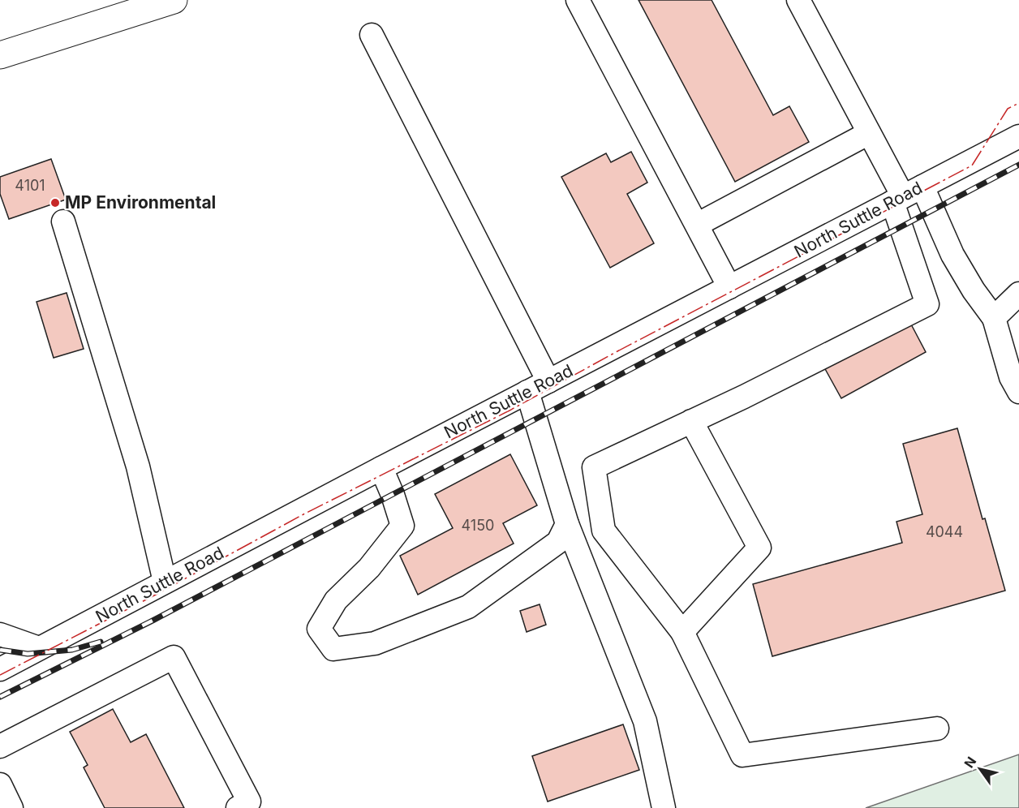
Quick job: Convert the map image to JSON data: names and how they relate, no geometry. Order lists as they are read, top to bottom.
{
  "streets": {
    "street": ["North Suttle Road"]
  },
  "places": ["MP Environmental"],
  "house_numbers": ["4101", "4150", "4044"],
  "north": "top left"
}
